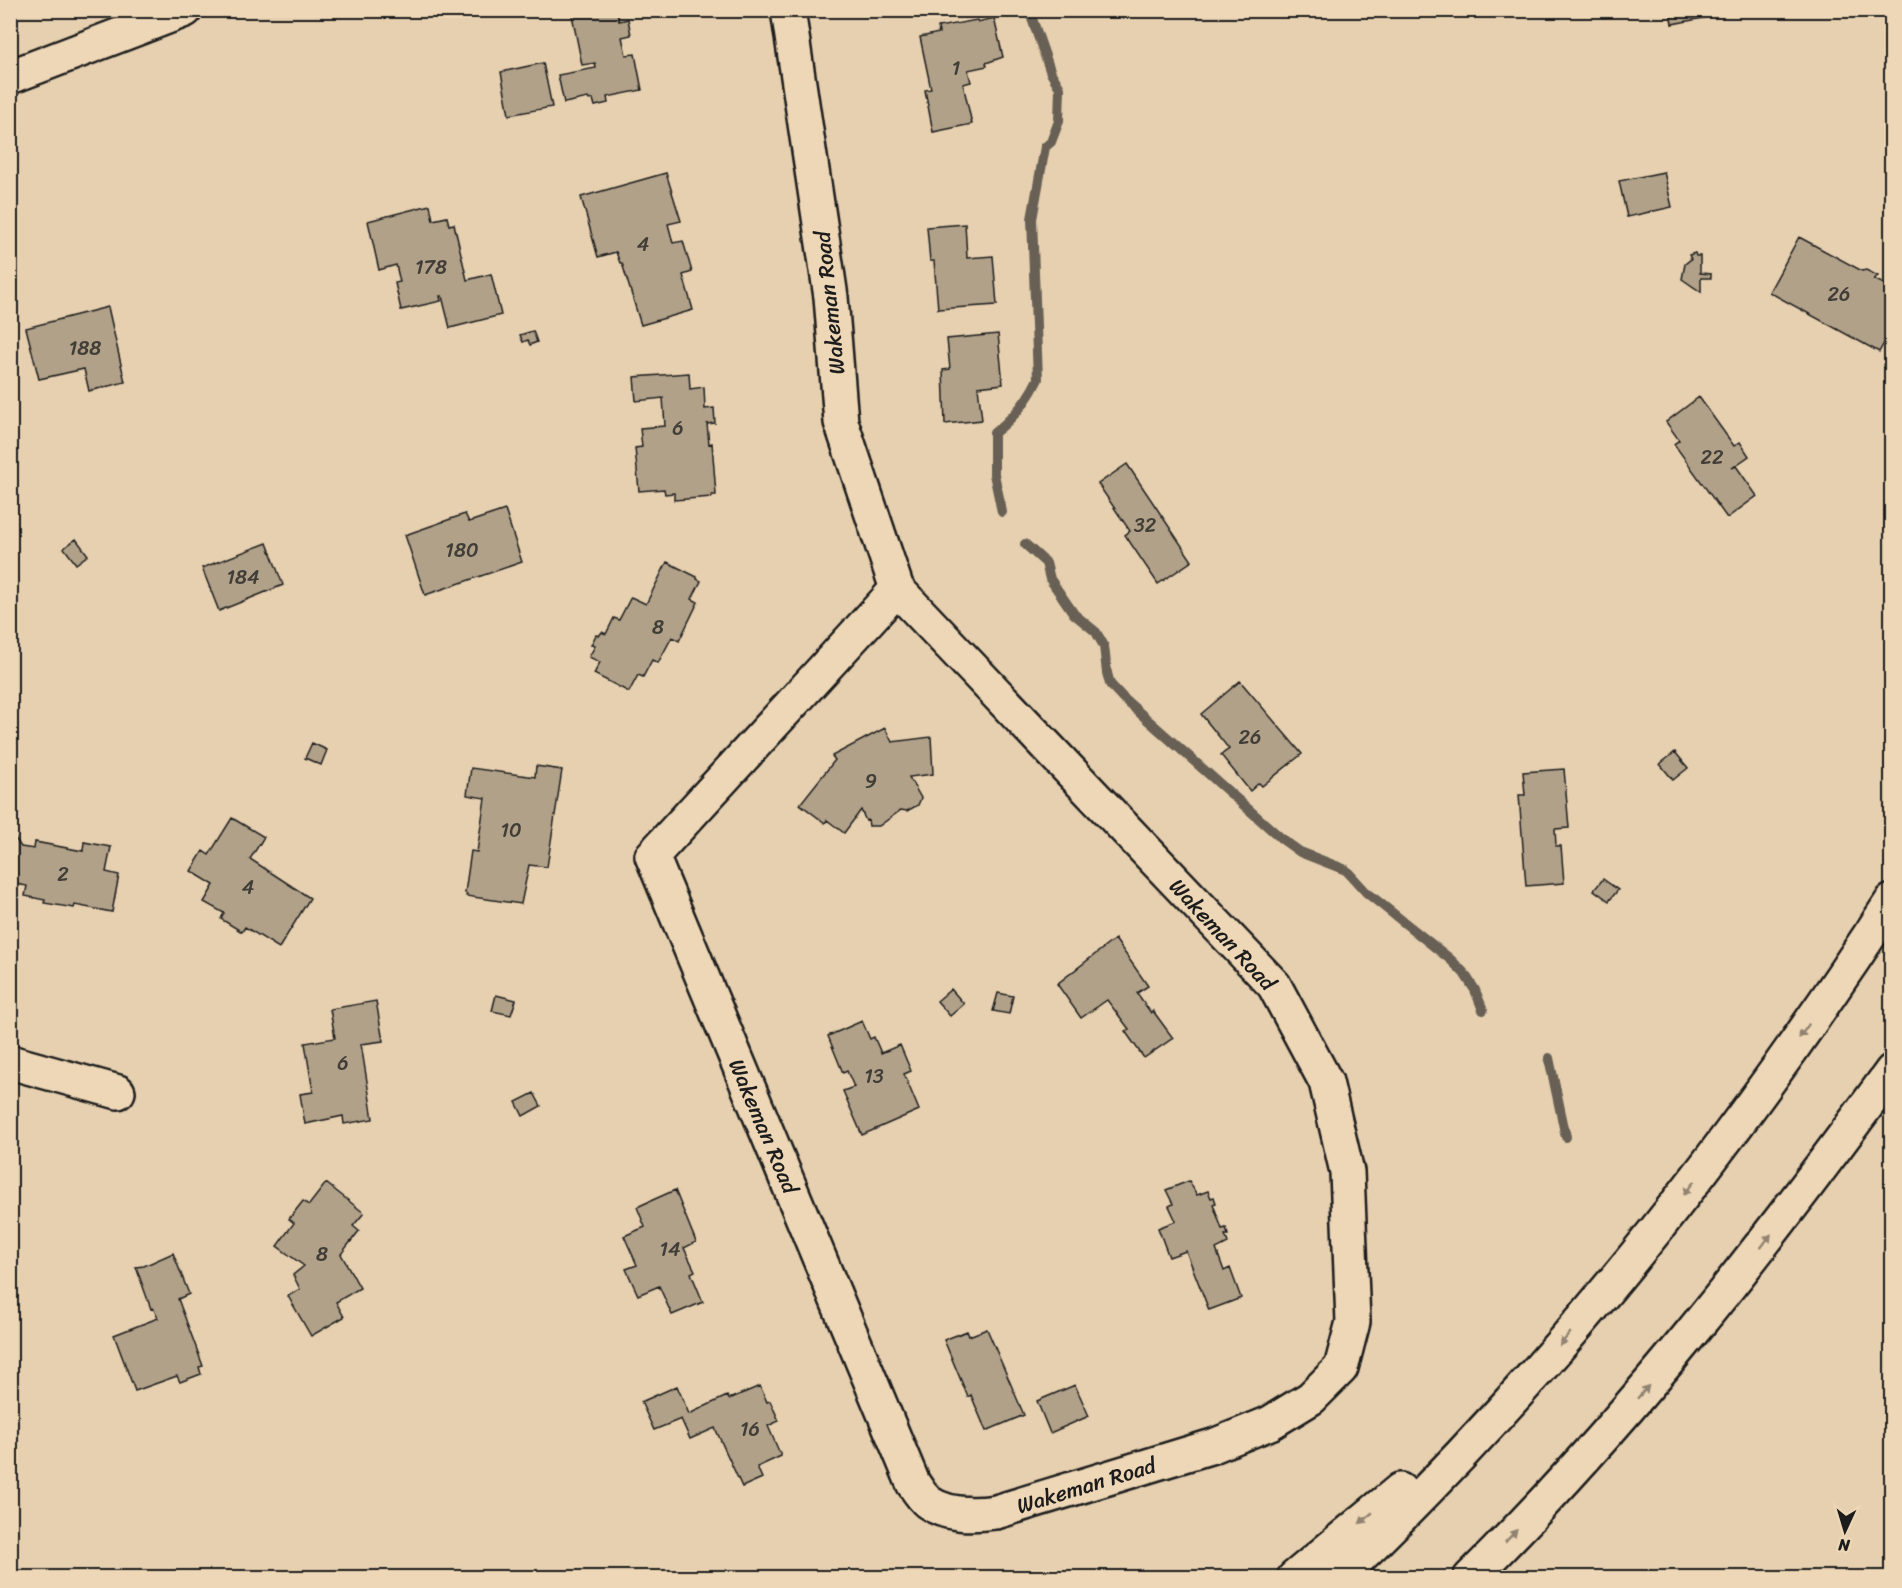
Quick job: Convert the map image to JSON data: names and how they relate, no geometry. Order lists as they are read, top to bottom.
{
  "streets": {
    "main road": ["Wakeman Road"]
  },
  "house_numbers": [
    "1",
    "4",
    "178",
    "26",
    "188",
    "6",
    "22",
    "32",
    "180",
    "184",
    "8",
    "26",
    "9",
    "10",
    "2",
    "4",
    "6",
    "13",
    "14",
    "8",
    "16"
  ],
  "north": "bottom"
}
